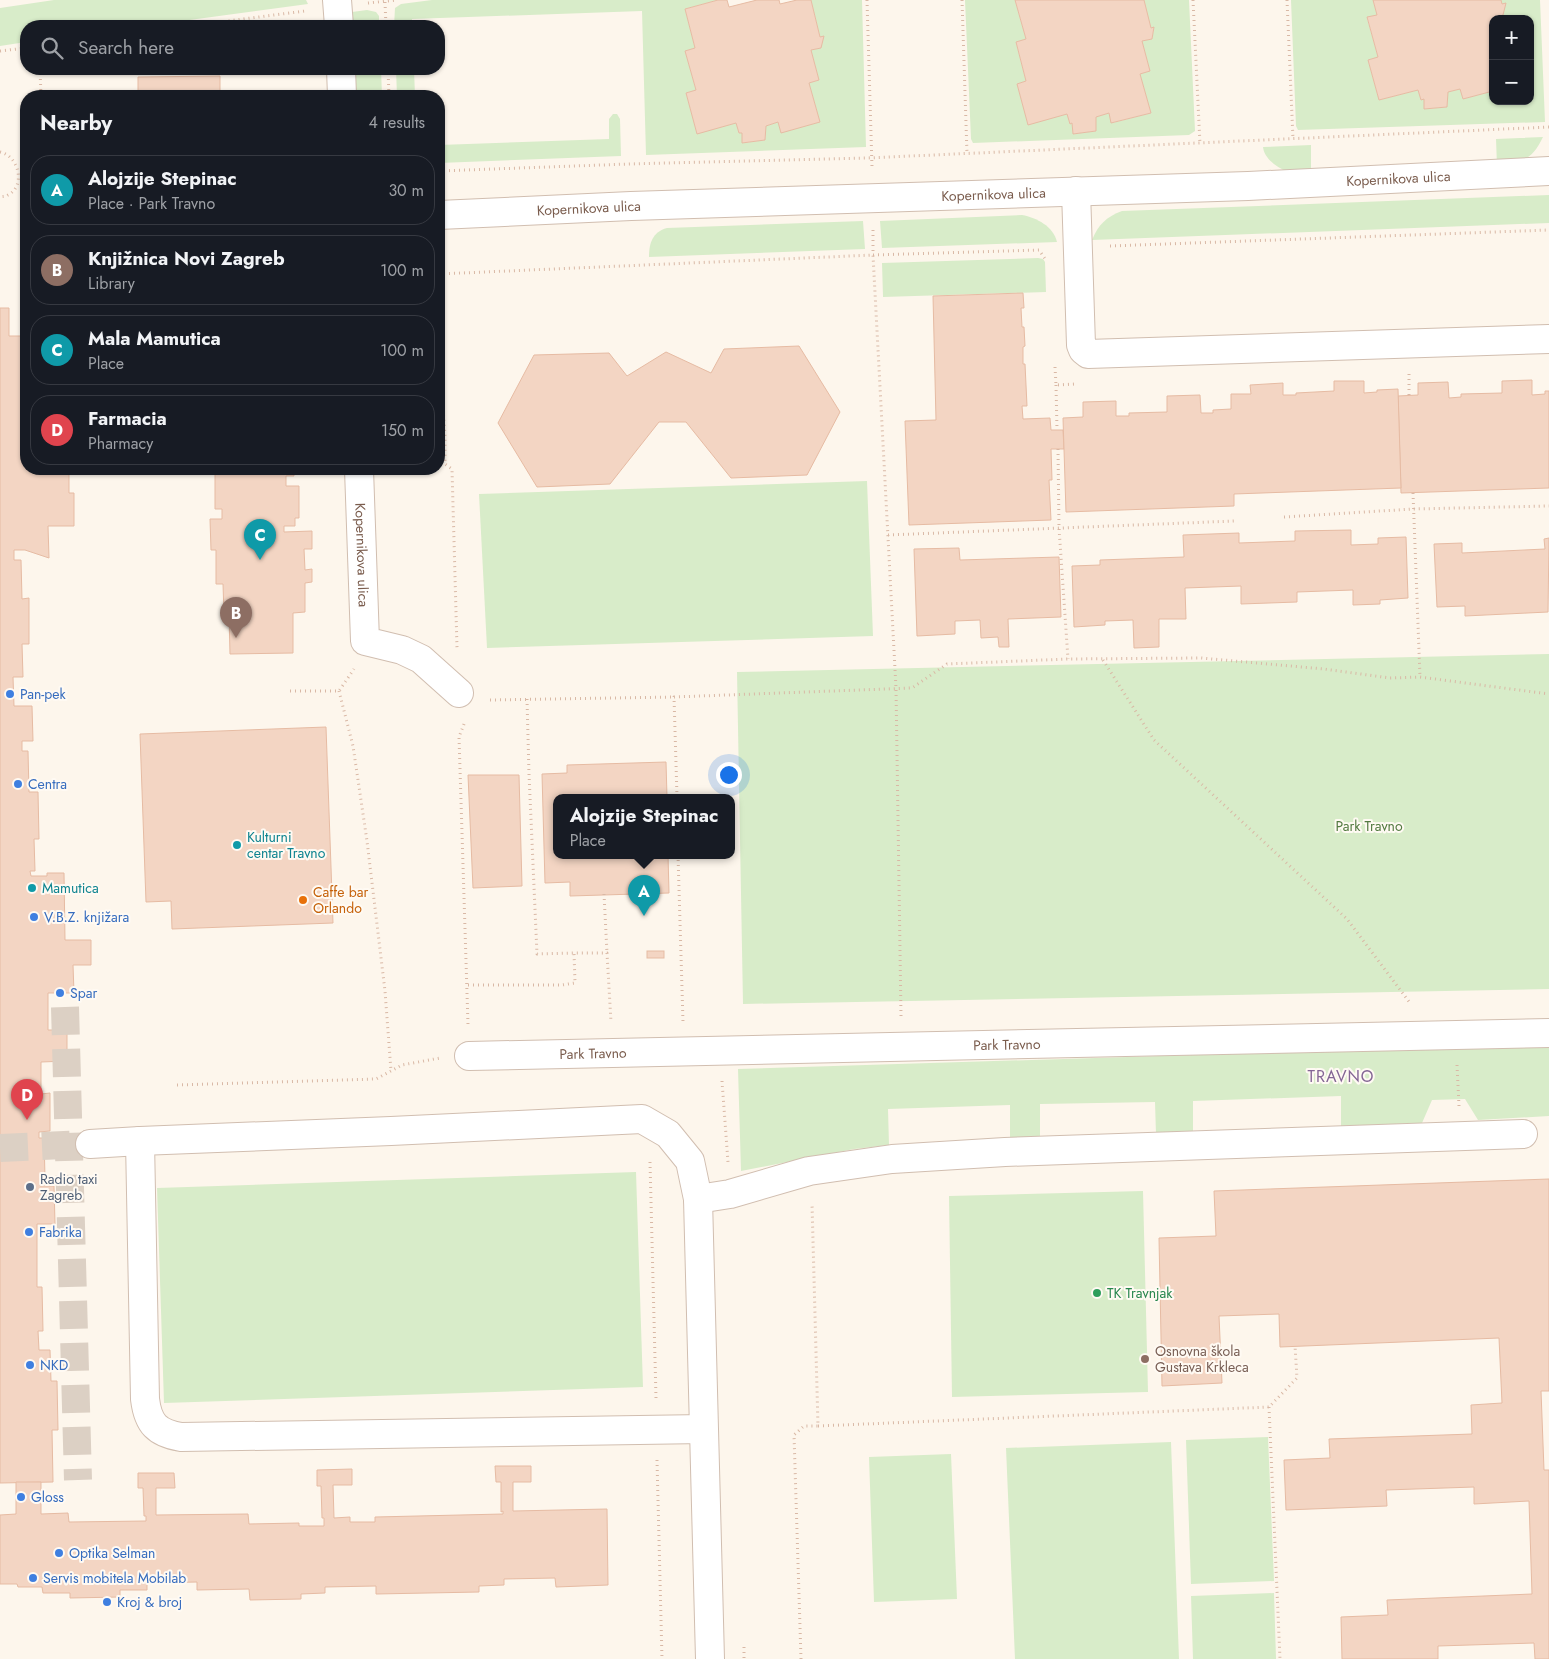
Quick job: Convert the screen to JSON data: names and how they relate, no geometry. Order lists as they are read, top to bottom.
{
  "streets": {
    "street": ["Kopernikova ulica", "Park Travno"]
  },
  "districts": ["TRAVNO"],
  "parks": ["Park Travno"],
  "places": [
    "Pan-pek",
    "Centra",
    "Kulturni centar Travno",
    "Mamutica",
    "Caffe bar Orlando",
    "V.B.Z. knjižara",
    "Spar",
    "Radio taxi Zagreb",
    "Fabrika",
    "TK Travnjak",
    "Osnovna škola Gustava Krkleca",
    "NKD",
    "Gloss",
    "Optika Selman",
    "Servis mobitela Mobilab",
    "Kroj & broj"
  ],
  "page": {
    "map_buttons": ["+", "−"],
    "search": "Search here",
    "heading": ["Nearby", "4 results"],
    "list": [
      {
        "mark": "A",
        "name": "Alojzije Stepinac",
        "note": "Place · Park Travno",
        "value": "30 m"
      },
      {
        "mark": "B",
        "name": "Knjižnica Novi Zagreb",
        "note": "Library",
        "value": "100 m"
      },
      {
        "mark": "C",
        "name": "Mala Mamutica",
        "note": "Place",
        "value": "100 m"
      },
      {
        "mark": "D",
        "name": "Farmacia",
        "note": "Pharmacy",
        "value": "150 m"
      }
    ],
    "pins": [
      "C",
      "B",
      "A",
      "D"
    ],
    "popup": ["Alojzije Stepinac", "Place"]
  }
}
